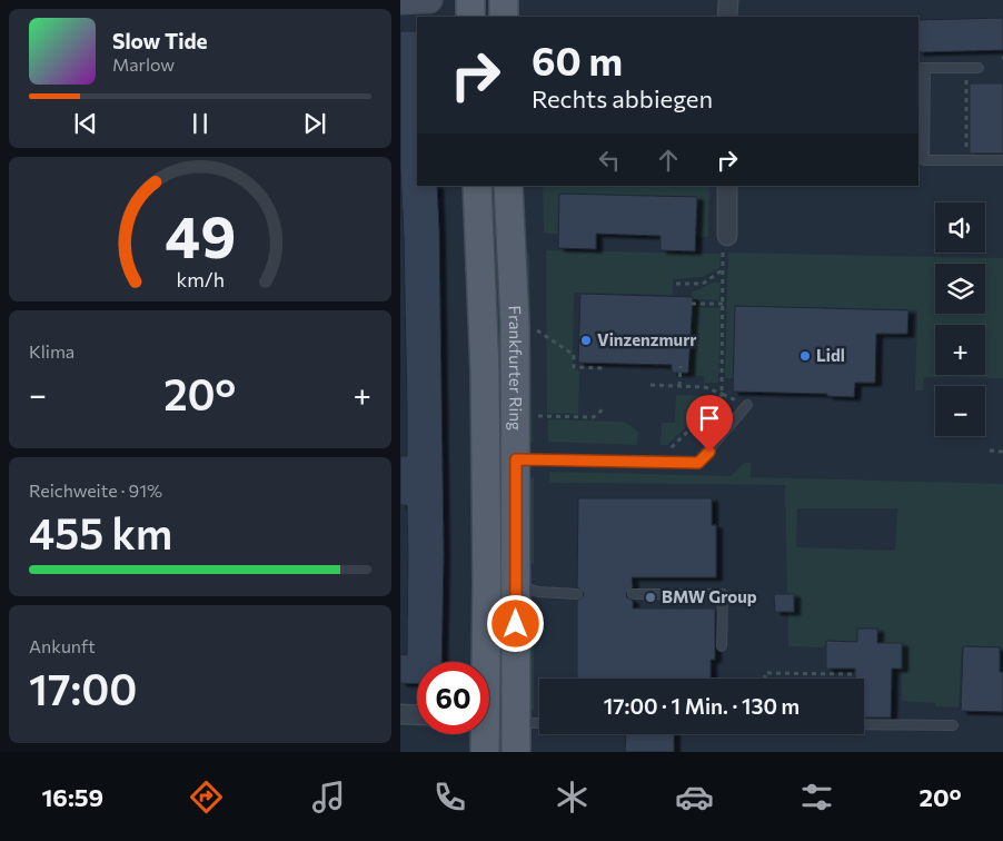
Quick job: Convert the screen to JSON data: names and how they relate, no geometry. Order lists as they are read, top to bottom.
{
  "streets": {
    "main road": ["Frankfurter Ring"]
  },
  "places": ["Vinzenzmurr", "Lidl", "BMW Group"],
  "page": {
    "turn": ["60 m", "Rechts abbiegen"],
    "song": ["Slow Tide", "Marlow"],
    "map_buttons": ["+", "−"],
    "tile": [
      "Klima",
      ["Reichweite · 91%", "455 km"],
      ["Ankunft", "17:00"]
    ],
    "heat": ["−", "20°", "+"],
    "limit": "60",
    "trip": "17:00 · 1 Min. · 130 m",
    "tabs": ["16:59", "20°"],
    "gauge": ["49", "km/h"]
  }
}
